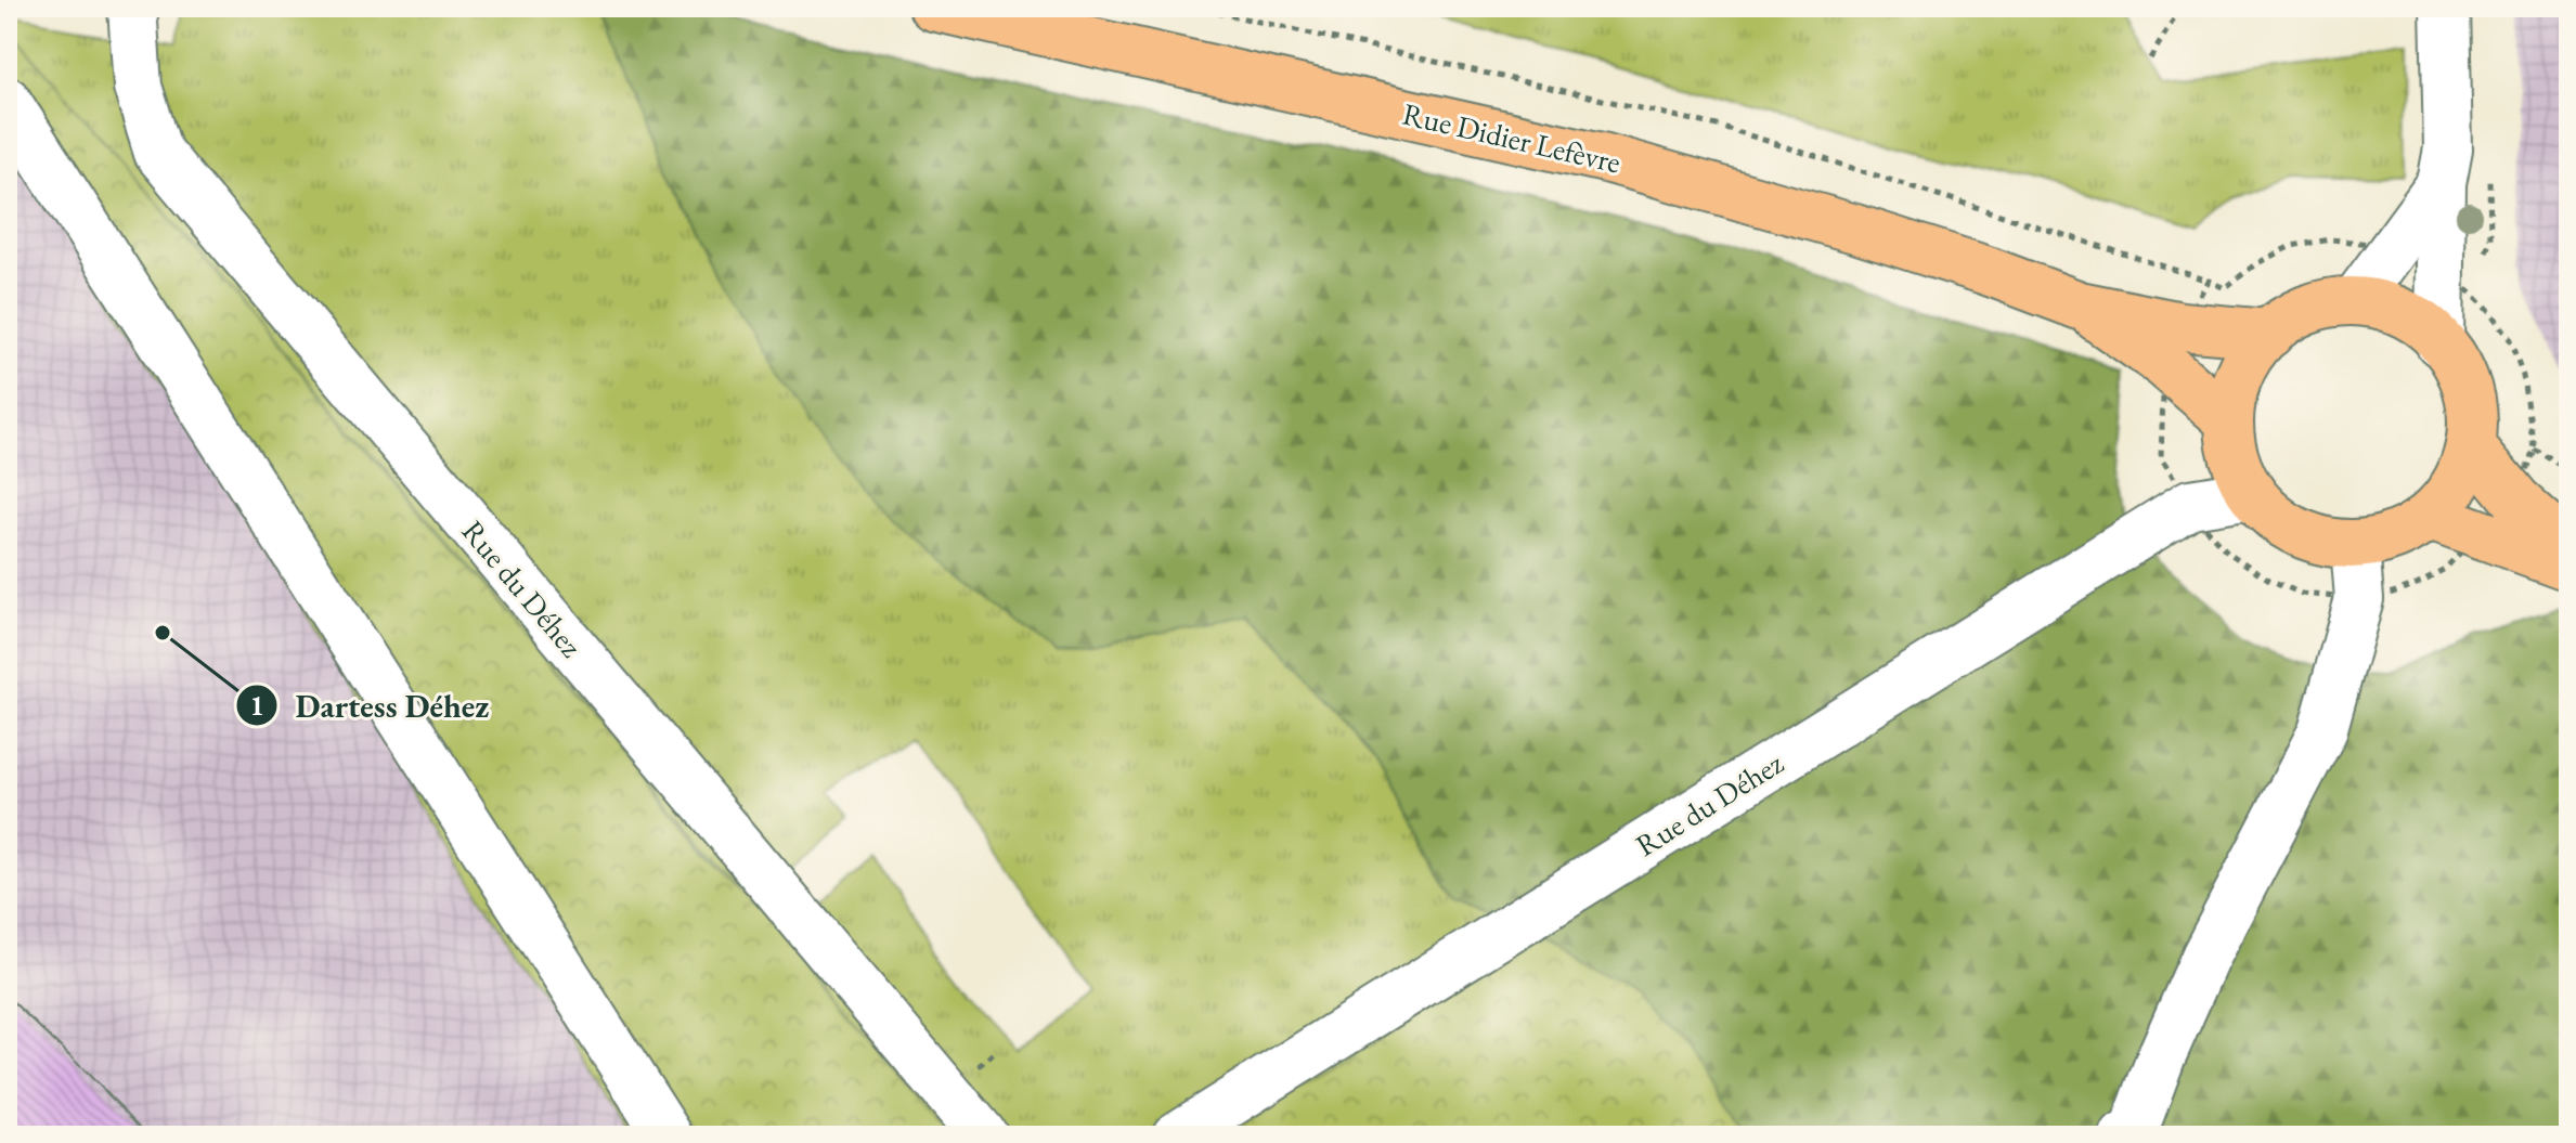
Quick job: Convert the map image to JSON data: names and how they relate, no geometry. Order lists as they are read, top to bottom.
{
  "streets": {
    "main road": ["Rue Didier Lefèvre"],
    "street": ["Rue du Déhez"]
  },
  "crossings": [
    ["Rue Didier Lefèvre", "Rue du Déhez"]
  ],
  "places": ["Dartess Déhez"]
}
